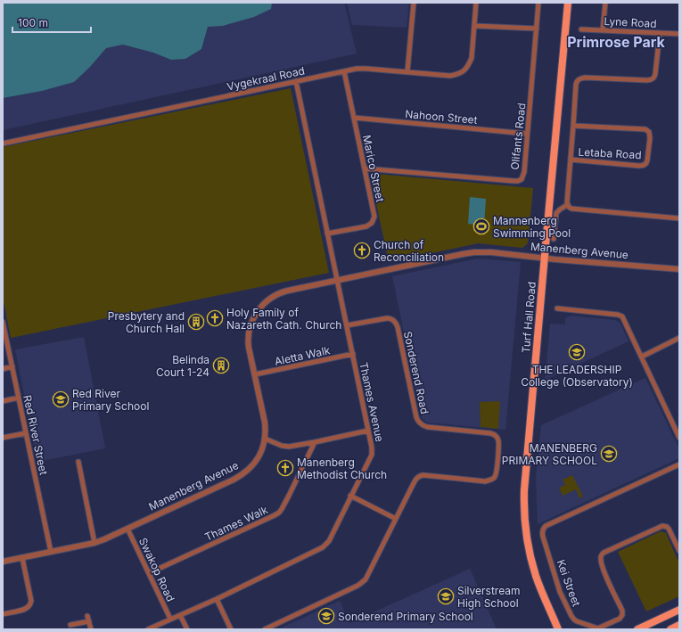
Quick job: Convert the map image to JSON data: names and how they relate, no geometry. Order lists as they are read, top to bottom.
{
  "streets": {
    "main road": ["Turf Hall Road"],
    "street": [
      "Lyne Road",
      "Vygekraal Road",
      "Nahoon Street",
      "Olifants Road",
      "Letaba Road",
      "Marico Street",
      "Manenberg Avenue",
      "Aletta Walk",
      "Sonderend Road",
      "Thames Avenue",
      "Red River Street",
      "Thames Walk",
      "Swakop Road",
      "Kei Street"
    ]
  },
  "crossings": [
    ["Lyne Road", "Letaba Road"],
    ["Vygekraal Road", "Marico Street"],
    ["Vygekraal Road", "Thames Avenue"],
    ["Nahoon Street", "Olifants Road"],
    ["Nahoon Street", "Marico Street"],
    ["Olifants Road", "Marico Street"],
    ["Marico Street", "Thames Avenue"],
    ["Manenberg Avenue", "Turf Hall Road"],
    ["Manenberg Avenue", "Aletta Walk"],
    ["Manenberg Avenue", "Thames Avenue"],
    ["Manenberg Avenue", "Red River Street"],
    ["Manenberg Avenue", "Swakop Road"],
    ["Aletta Walk", "Thames Avenue"],
    ["Sonderend Road", "Thames Avenue"],
    ["Thames Avenue", "Swakop Road"],
    ["Thames Walk", "Swakop Road"]
  ],
  "districts": ["Primrose Park"],
  "places": {
    "sports": ["Mannenberg Swimming Pool"],
    "church": ["Church of Reconciliation", "Holy Family of Nazareth Cath. Church", "Manenberg Methodist Church"],
    "building": ["Presbytery and Church Hall", "Belinda Court 1-24"],
    "school or university": [
      "THE LEADERSHIP College (Observatory)",
      "Red River Primary School",
      "MANENBERG PRIMARY SCHOOL",
      "Silverstream High School",
      "Sonderend Primary School"
    ]
  },
  "scale_bar": "100 m"
}
